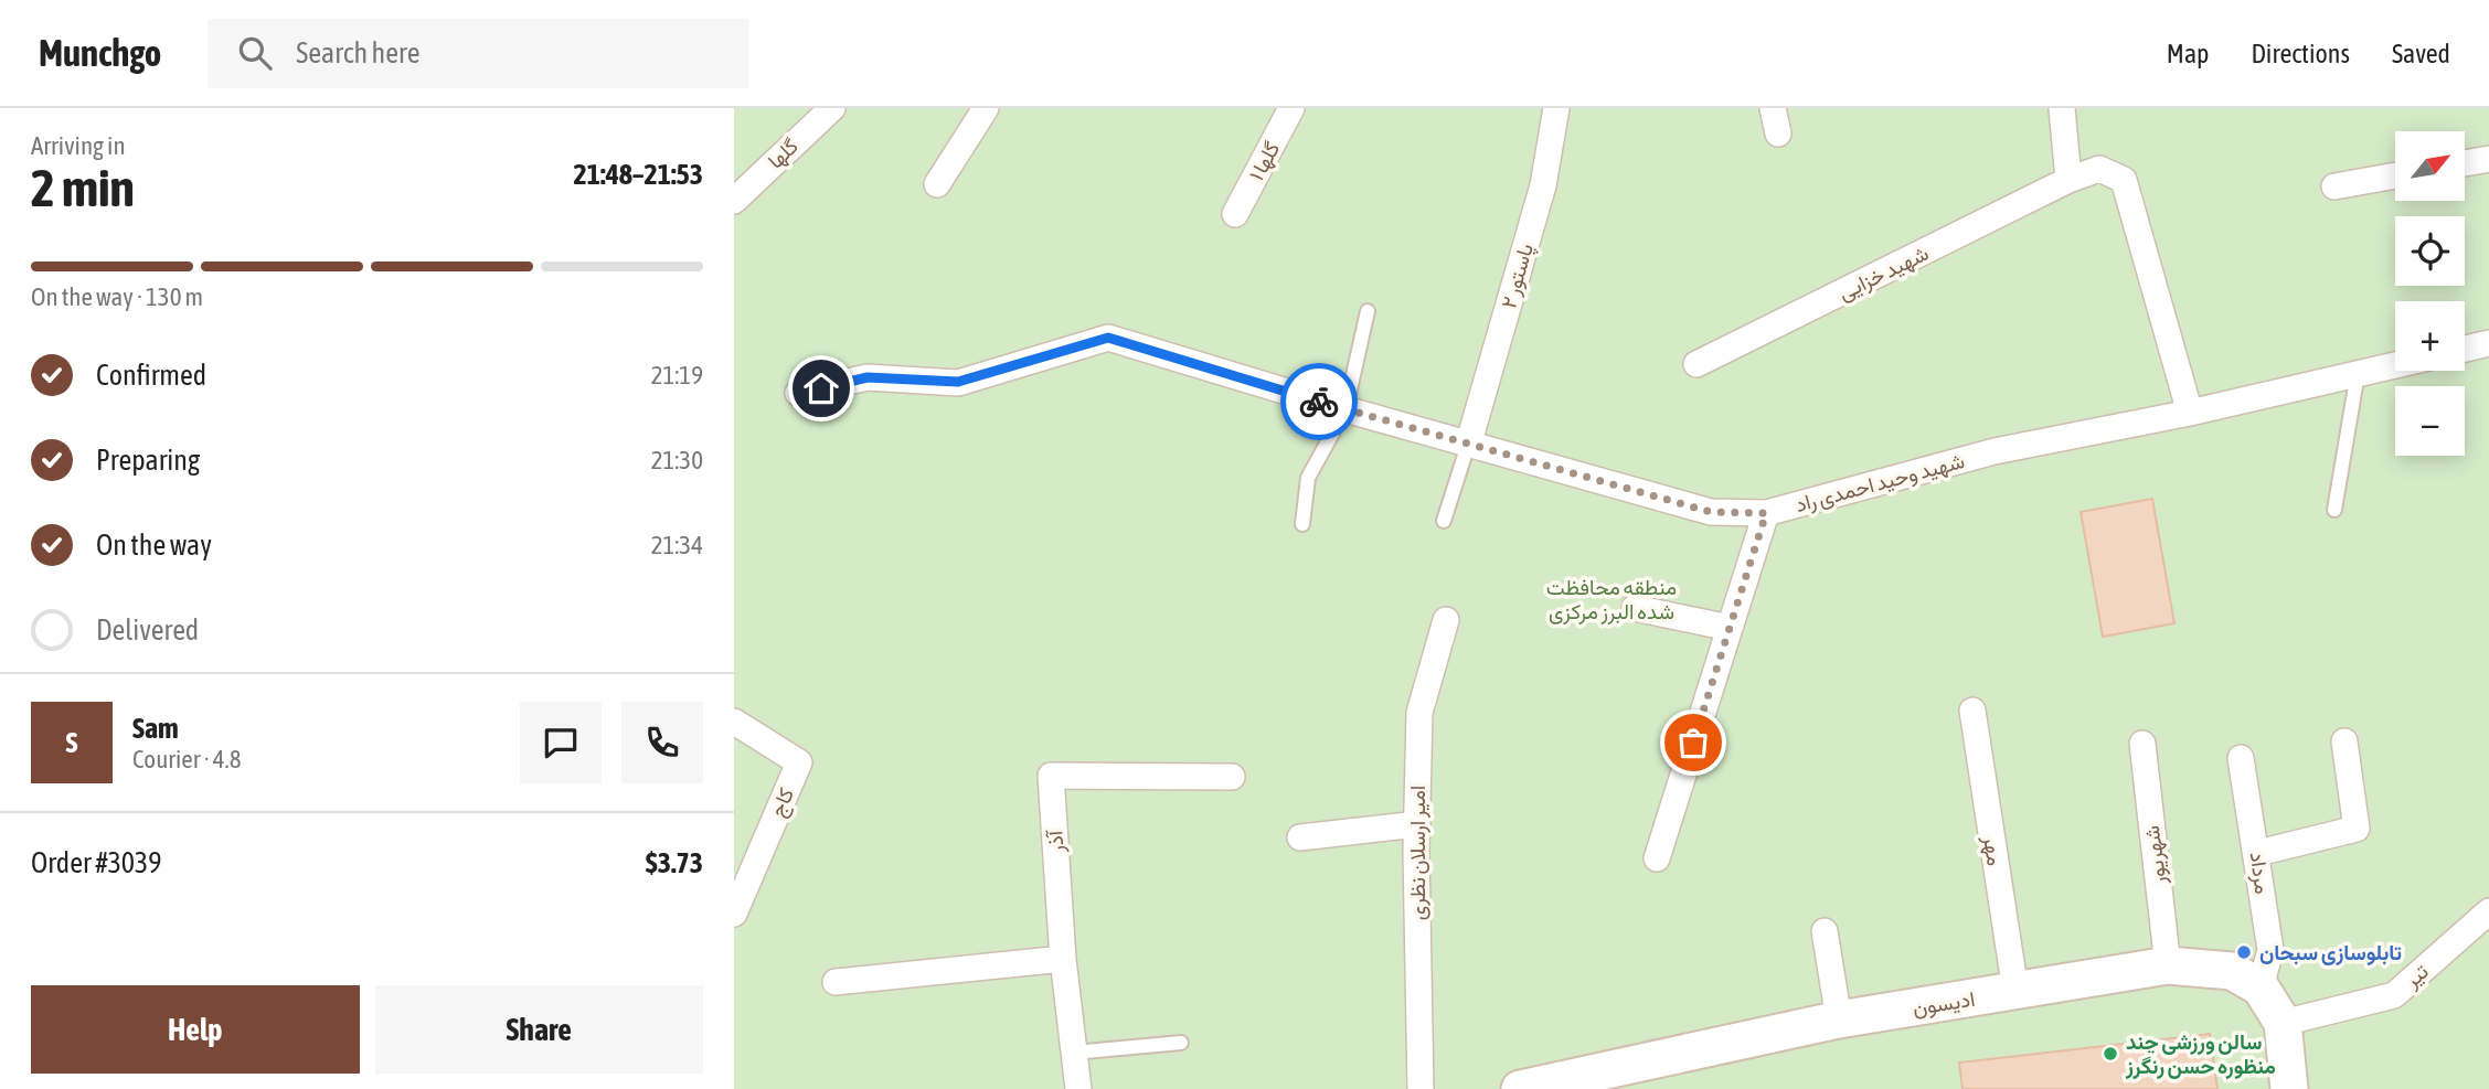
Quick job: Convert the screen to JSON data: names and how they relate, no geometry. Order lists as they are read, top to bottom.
{
  "streets": {
    "street": [
      "گلها",
      "گلها ۱",
      "شهید خزایی",
      "پاستور ۲",
      "شهید وحید احمدی راد",
      "کاج",
      "آذر",
      "مهر",
      "امیر ارسلان نظری",
      "شهریور",
      "مرداد",
      "تیر",
      "ادیسون"
    ]
  },
  "crossings": [
    ["شهید خزایی", "شهید وحید احمدی راد"],
    ["پاستور ۲", "شهید وحید احمدی راد"],
    ["مهر", "ادیسون"],
    ["شهریور", "ادیسون"],
    ["مرداد", "ادیسون"]
  ],
  "parks": ["منطقه محافظت شده البرز مرکزی"],
  "places": ["تابلوسازی سبحان", "سالن ورزشی چند منظوره حسن رنگرز"],
  "north": "top right",
  "page": {
    "header": "Munchgo",
    "search": "Search here",
    "nav": ["Map", "Directions", "Saved"],
    "heading": ["2 min", "Arriving in", "21:48–21:53"],
    "panel": [
      "Sam",
      "Courier · 4.8",
      "Order #3039",
      "$3.73"
    ],
    "map_buttons": ["+", "−"],
    "bar": "On the way · 130 m",
    "list": [
      ["Confirmed", "21:19"],
      ["Preparing", "21:30"],
      ["On the way", "21:34"],
      "Delivered"
    ],
    "round": "S",
    "buttons": ["Help", "Share"]
  }
}
